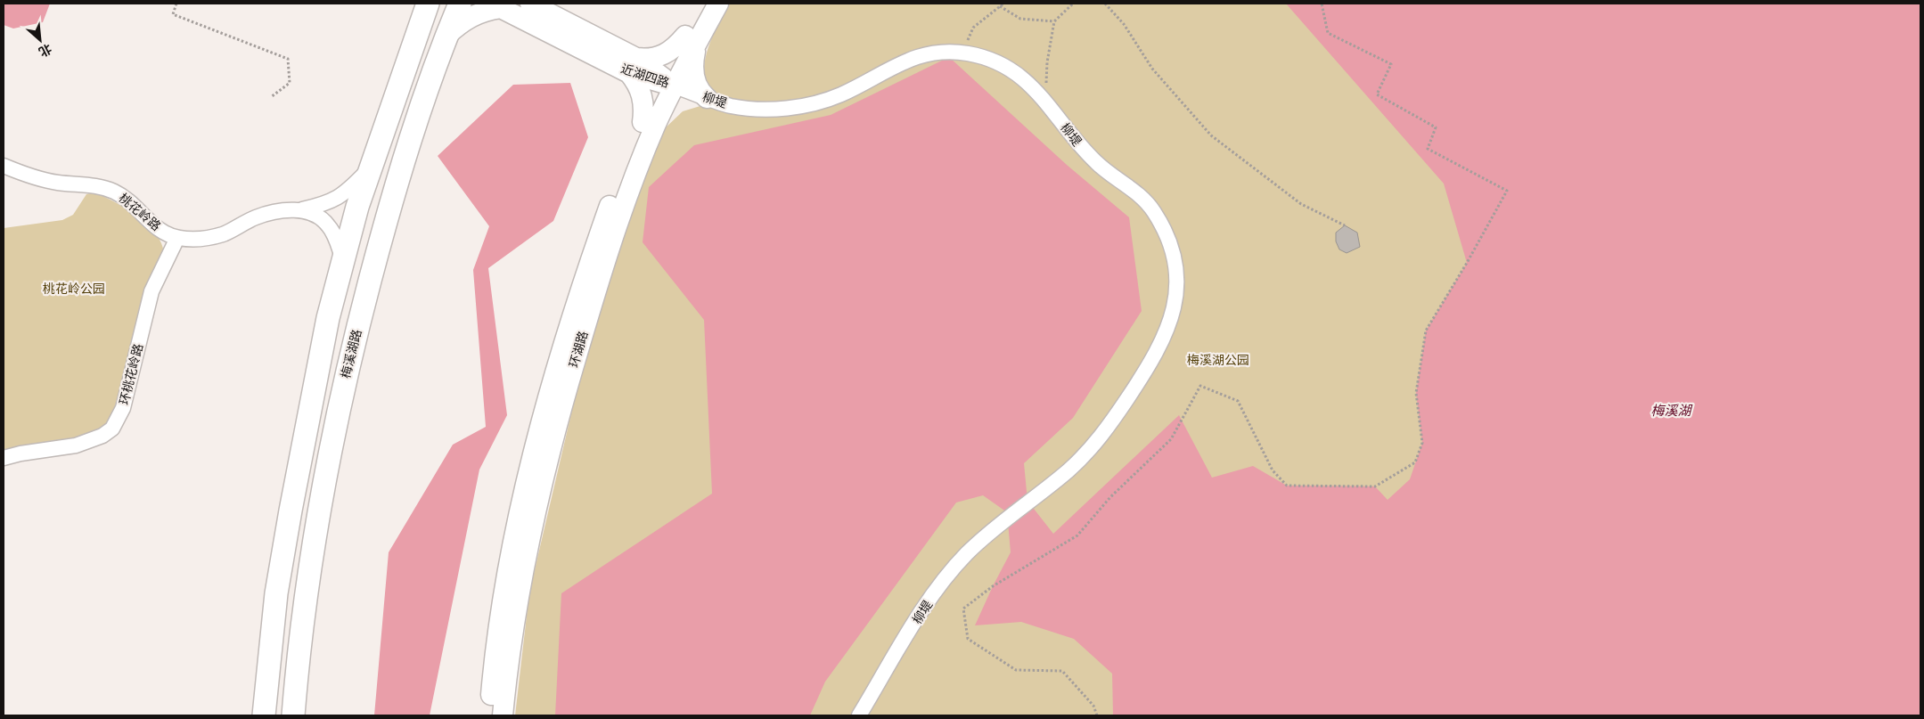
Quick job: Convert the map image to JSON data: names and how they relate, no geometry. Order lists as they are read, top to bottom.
{
  "streets": {
    "main road": ["近湖四路", "环湖路", "梅溪湖路"],
    "street": ["柳堤", "桃花岭路", "环桃花岭路"]
  },
  "crossings": [
    ["近湖四路", "柳堤"],
    ["近湖四路", "环湖路"],
    ["近湖四路", "梅溪湖路"],
    ["柳堤", "环湖路"],
    ["桃花岭路", "环桃花岭路"]
  ],
  "water": ["梅溪湖"],
  "parks": ["桃花岭公园", "梅溪湖公园"],
  "north": "bottom right"
}
